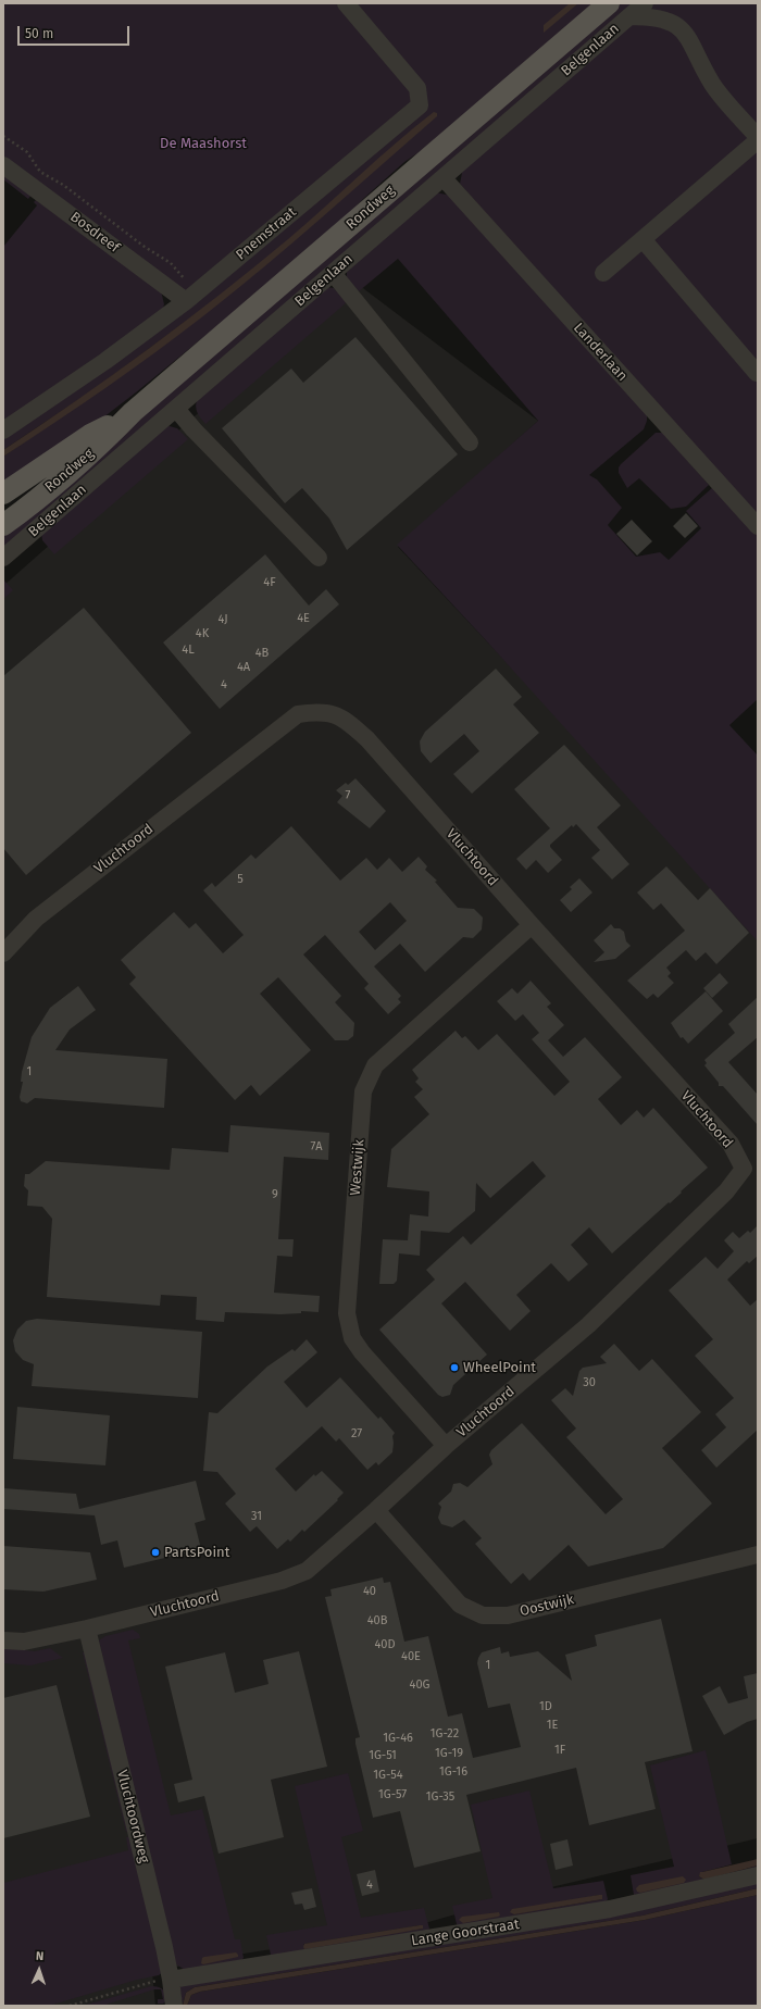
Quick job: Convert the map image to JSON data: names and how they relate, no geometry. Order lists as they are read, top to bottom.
{
  "streets": {
    "main road": ["Rondweg"],
    "street": [
      "Belgenlaan",
      "Bosdreef",
      "Pnemstraat",
      "Landerlaan",
      "Vluchtoord",
      "Westwijk",
      "Oostwijk",
      "Vluchtoordweg",
      "Lange Goorstraat"
    ]
  },
  "crossings": [
    ["Belgenlaan", "Landerlaan"],
    ["Bosdreef", "Pnemstraat"],
    ["Vluchtoord", "Westwijk"],
    ["Vluchtoord", "Oostwijk"],
    ["Vluchtoord", "Vluchtoordweg"],
    ["Vluchtoordweg", "Lange Goorstraat"]
  ],
  "parks": ["De Maashorst"],
  "places": ["WheelPoint", "PartsPoint"],
  "house_numbers": [
    "4F",
    "4E",
    "4J",
    "4K",
    "4L",
    "4B",
    "4A",
    "4",
    "7",
    "5",
    "1",
    "7A",
    "9",
    "30",
    "27",
    "31",
    "40",
    "40B",
    "40D",
    "40E",
    "1",
    "40G",
    "1D",
    "1E",
    "1G-22",
    "1G-46",
    "1F",
    "1G-19",
    "1G-51",
    "1G-16",
    "1G-54",
    "1G-57",
    "1G-35",
    "4"
  ],
  "scale_bar": "50 m",
  "north": "top"
}
